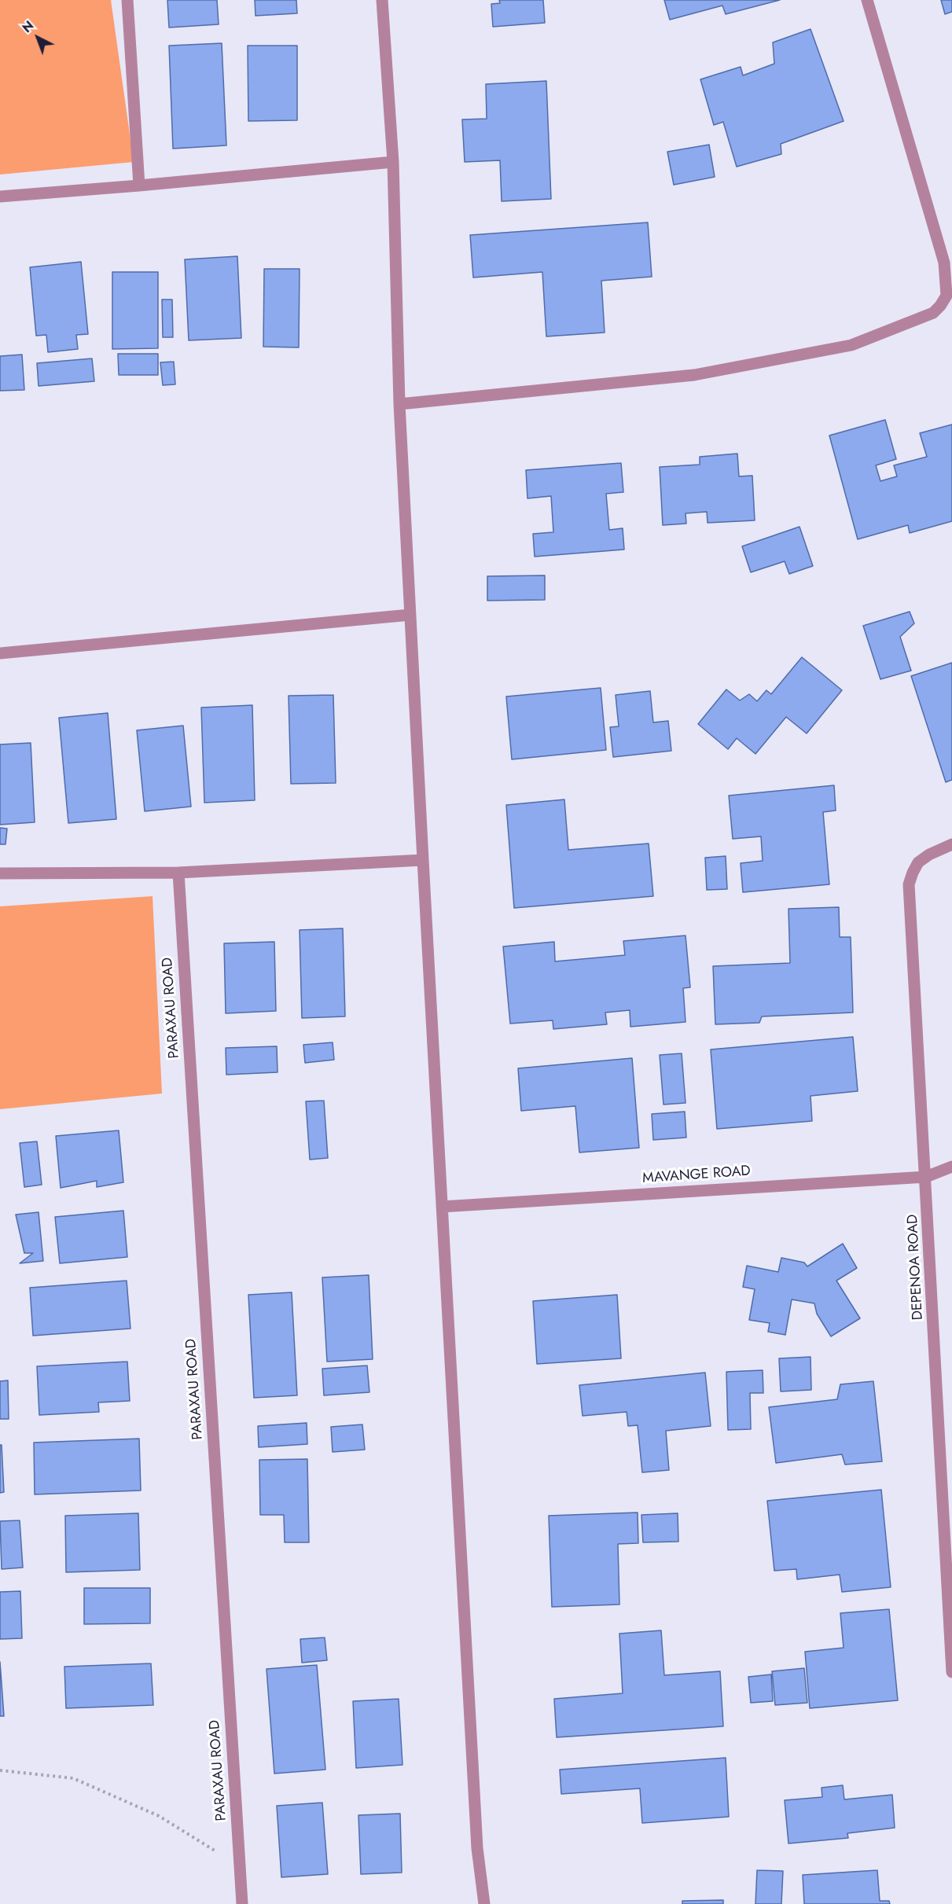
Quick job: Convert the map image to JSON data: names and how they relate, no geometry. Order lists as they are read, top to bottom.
{
  "streets": {
    "street": ["PARAXAU ROAD", "MAVANGE ROAD", "DEPENOA ROAD"]
  },
  "crossings": [
    ["MAVANGE ROAD", "DEPENOA ROAD"]
  ],
  "north": "top left"
}
